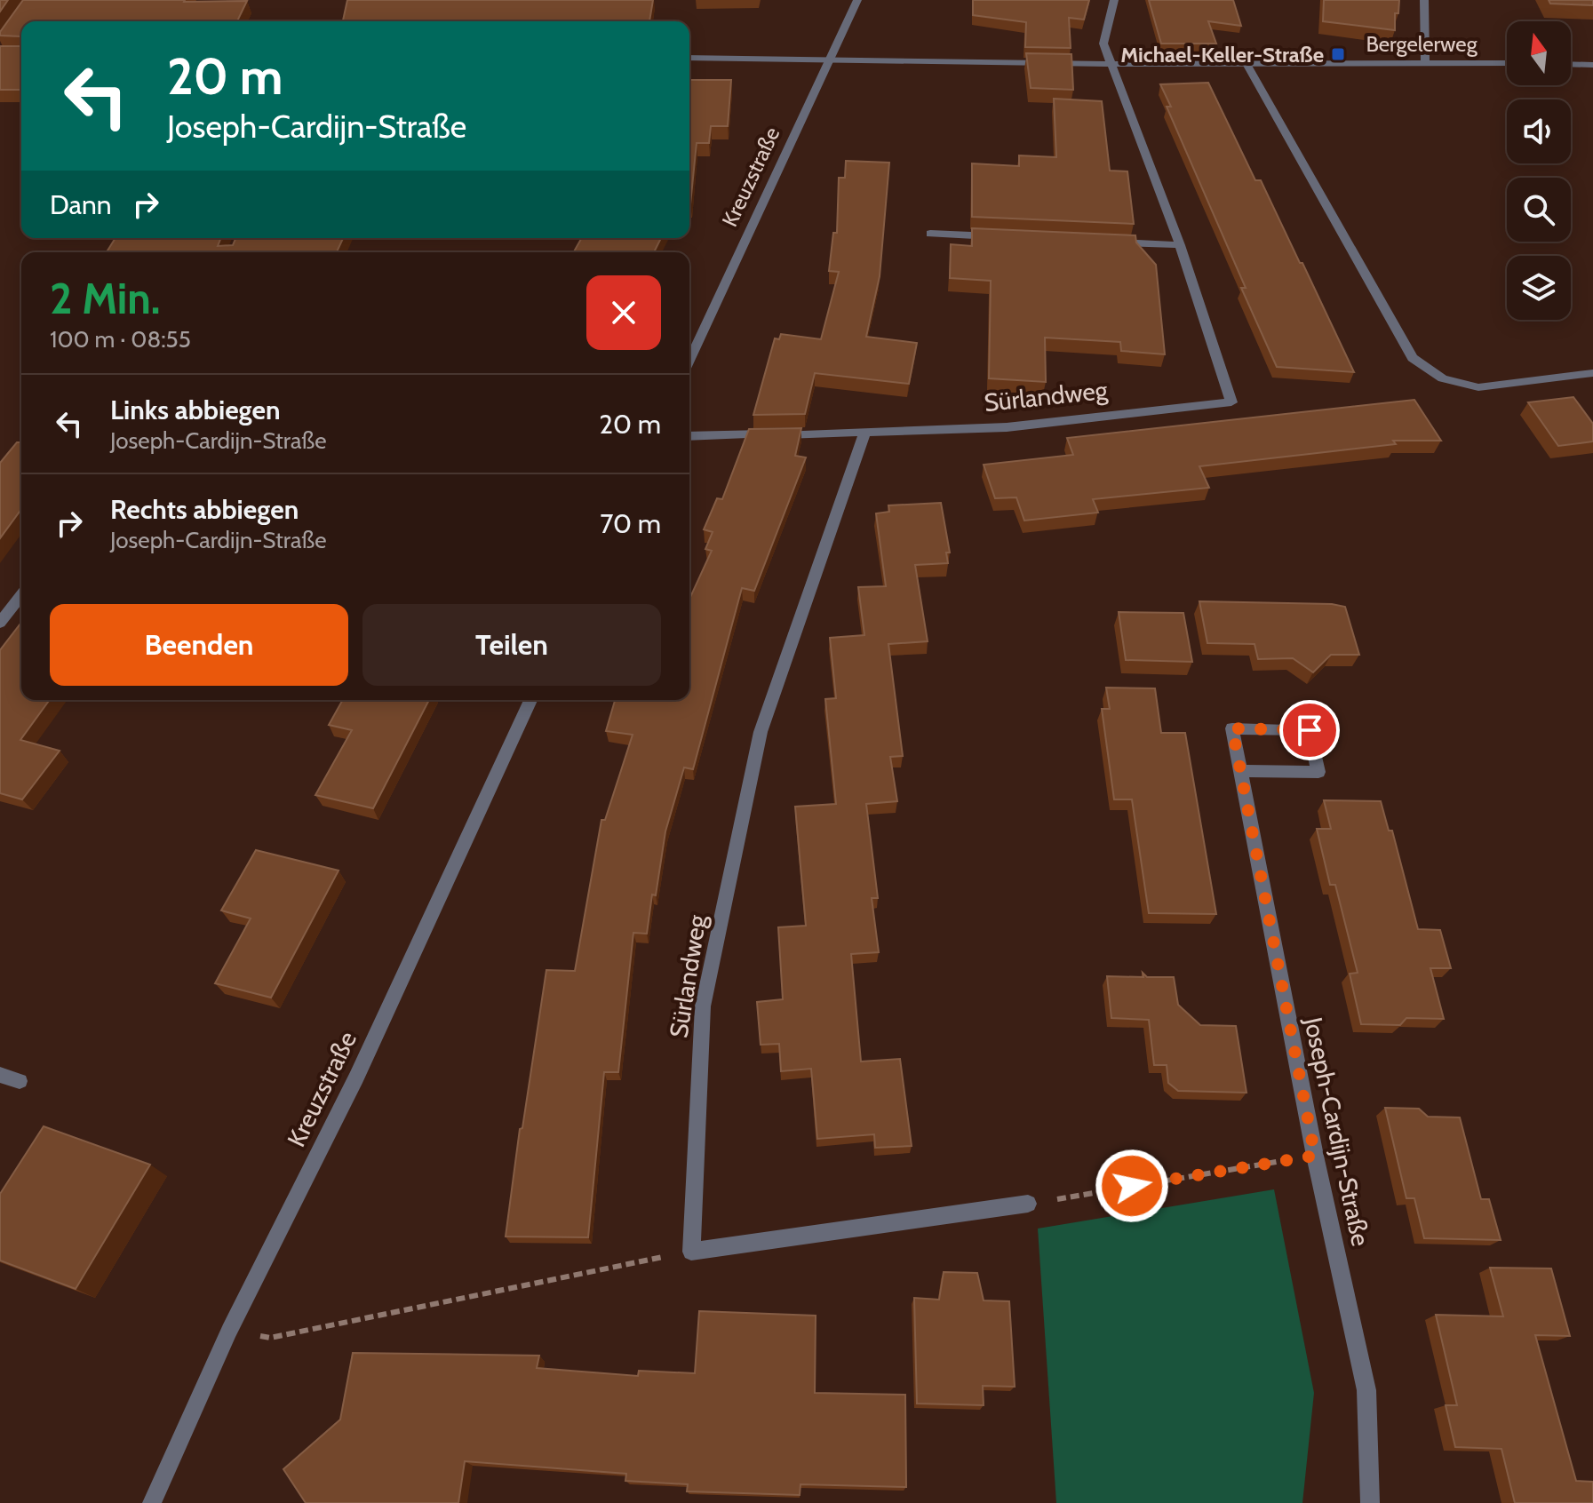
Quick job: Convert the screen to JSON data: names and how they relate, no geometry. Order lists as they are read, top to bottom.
{
  "streets": {
    "street": [
      "Bergelerweg",
      "Kreuzstraße",
      "Sürlandweg",
      "Joseph-Cardijn-Straße"
    ]
  },
  "crossings": [
    ["Bergelerweg", "Kreuzstraße"]
  ],
  "places": {
    "transit": ["Michael-Keller-Straße"]
  },
  "north": "top",
  "page": {
    "turn": ["20 m", "Joseph-Cardijn-Straße"],
    "then": "Dann",
    "heading": ["2 Min.", "100 m · 08:55"],
    "list": [
      {
        "name": "Links abbiegen",
        "note": "Joseph-Cardijn-Straße",
        "value": "20 m"
      },
      {
        "name": "Rechts abbiegen",
        "note": "Joseph-Cardijn-Straße",
        "value": "70 m"
      }
    ],
    "buttons": ["Beenden", "Teilen"]
  }
}
